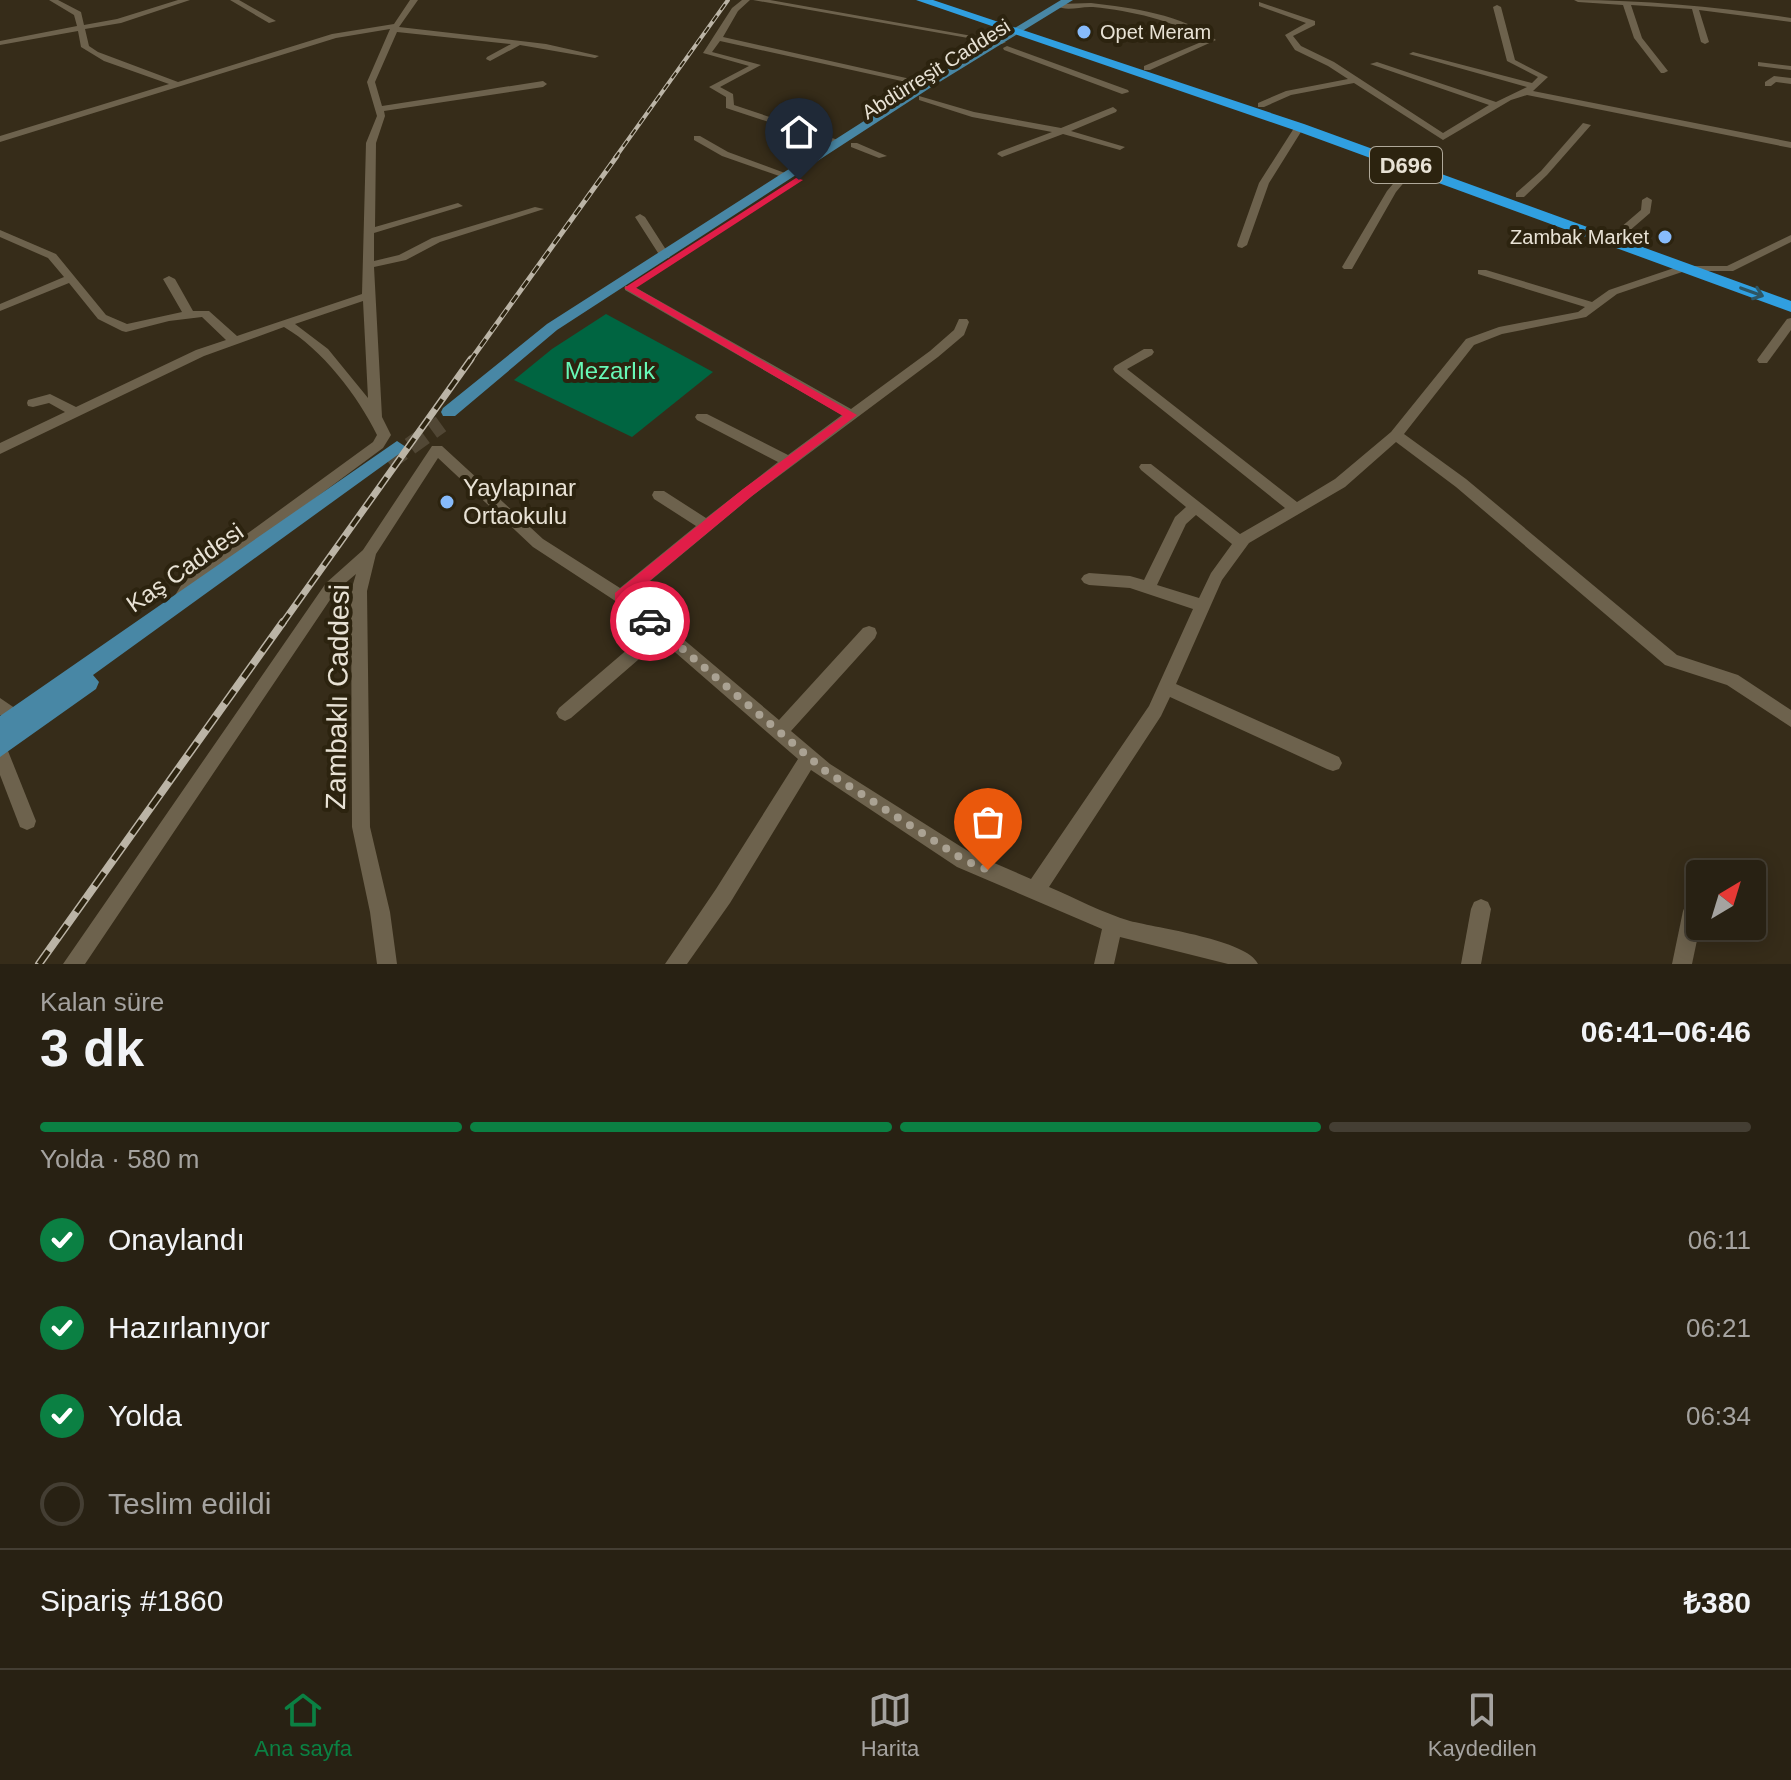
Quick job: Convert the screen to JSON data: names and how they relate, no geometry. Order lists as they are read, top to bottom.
{
  "streets": {
    "highway": ["D696"],
    "main road": ["Abdürreşit Caddesi", "Kaş Caddesi"],
    "street": ["Zambaklı Caddesi"]
  },
  "crossings": [
    ["Abdürreşit Caddesi", "D696"]
  ],
  "parks": ["Mezarlık"],
  "places": ["Opet Meram", "Zambak Market", "Yaylapınar Ortaokulu"],
  "north": "top right",
  "page": {
    "heading": ["3 dk", "Kalan süre", "06:41–06:46"],
    "panel": ["Sipariş #1860", "₺380"],
    "bar": "Yolda · 580 m",
    "list": [
      ["Onaylandı", "06:11"],
      ["Hazırlanıyor", "06:21"],
      ["Yolda", "06:34"],
      "Teslim edildi"
    ],
    "tabs": ["Ana sayfa", "Harita", "Kaydedilen"]
  }
}
